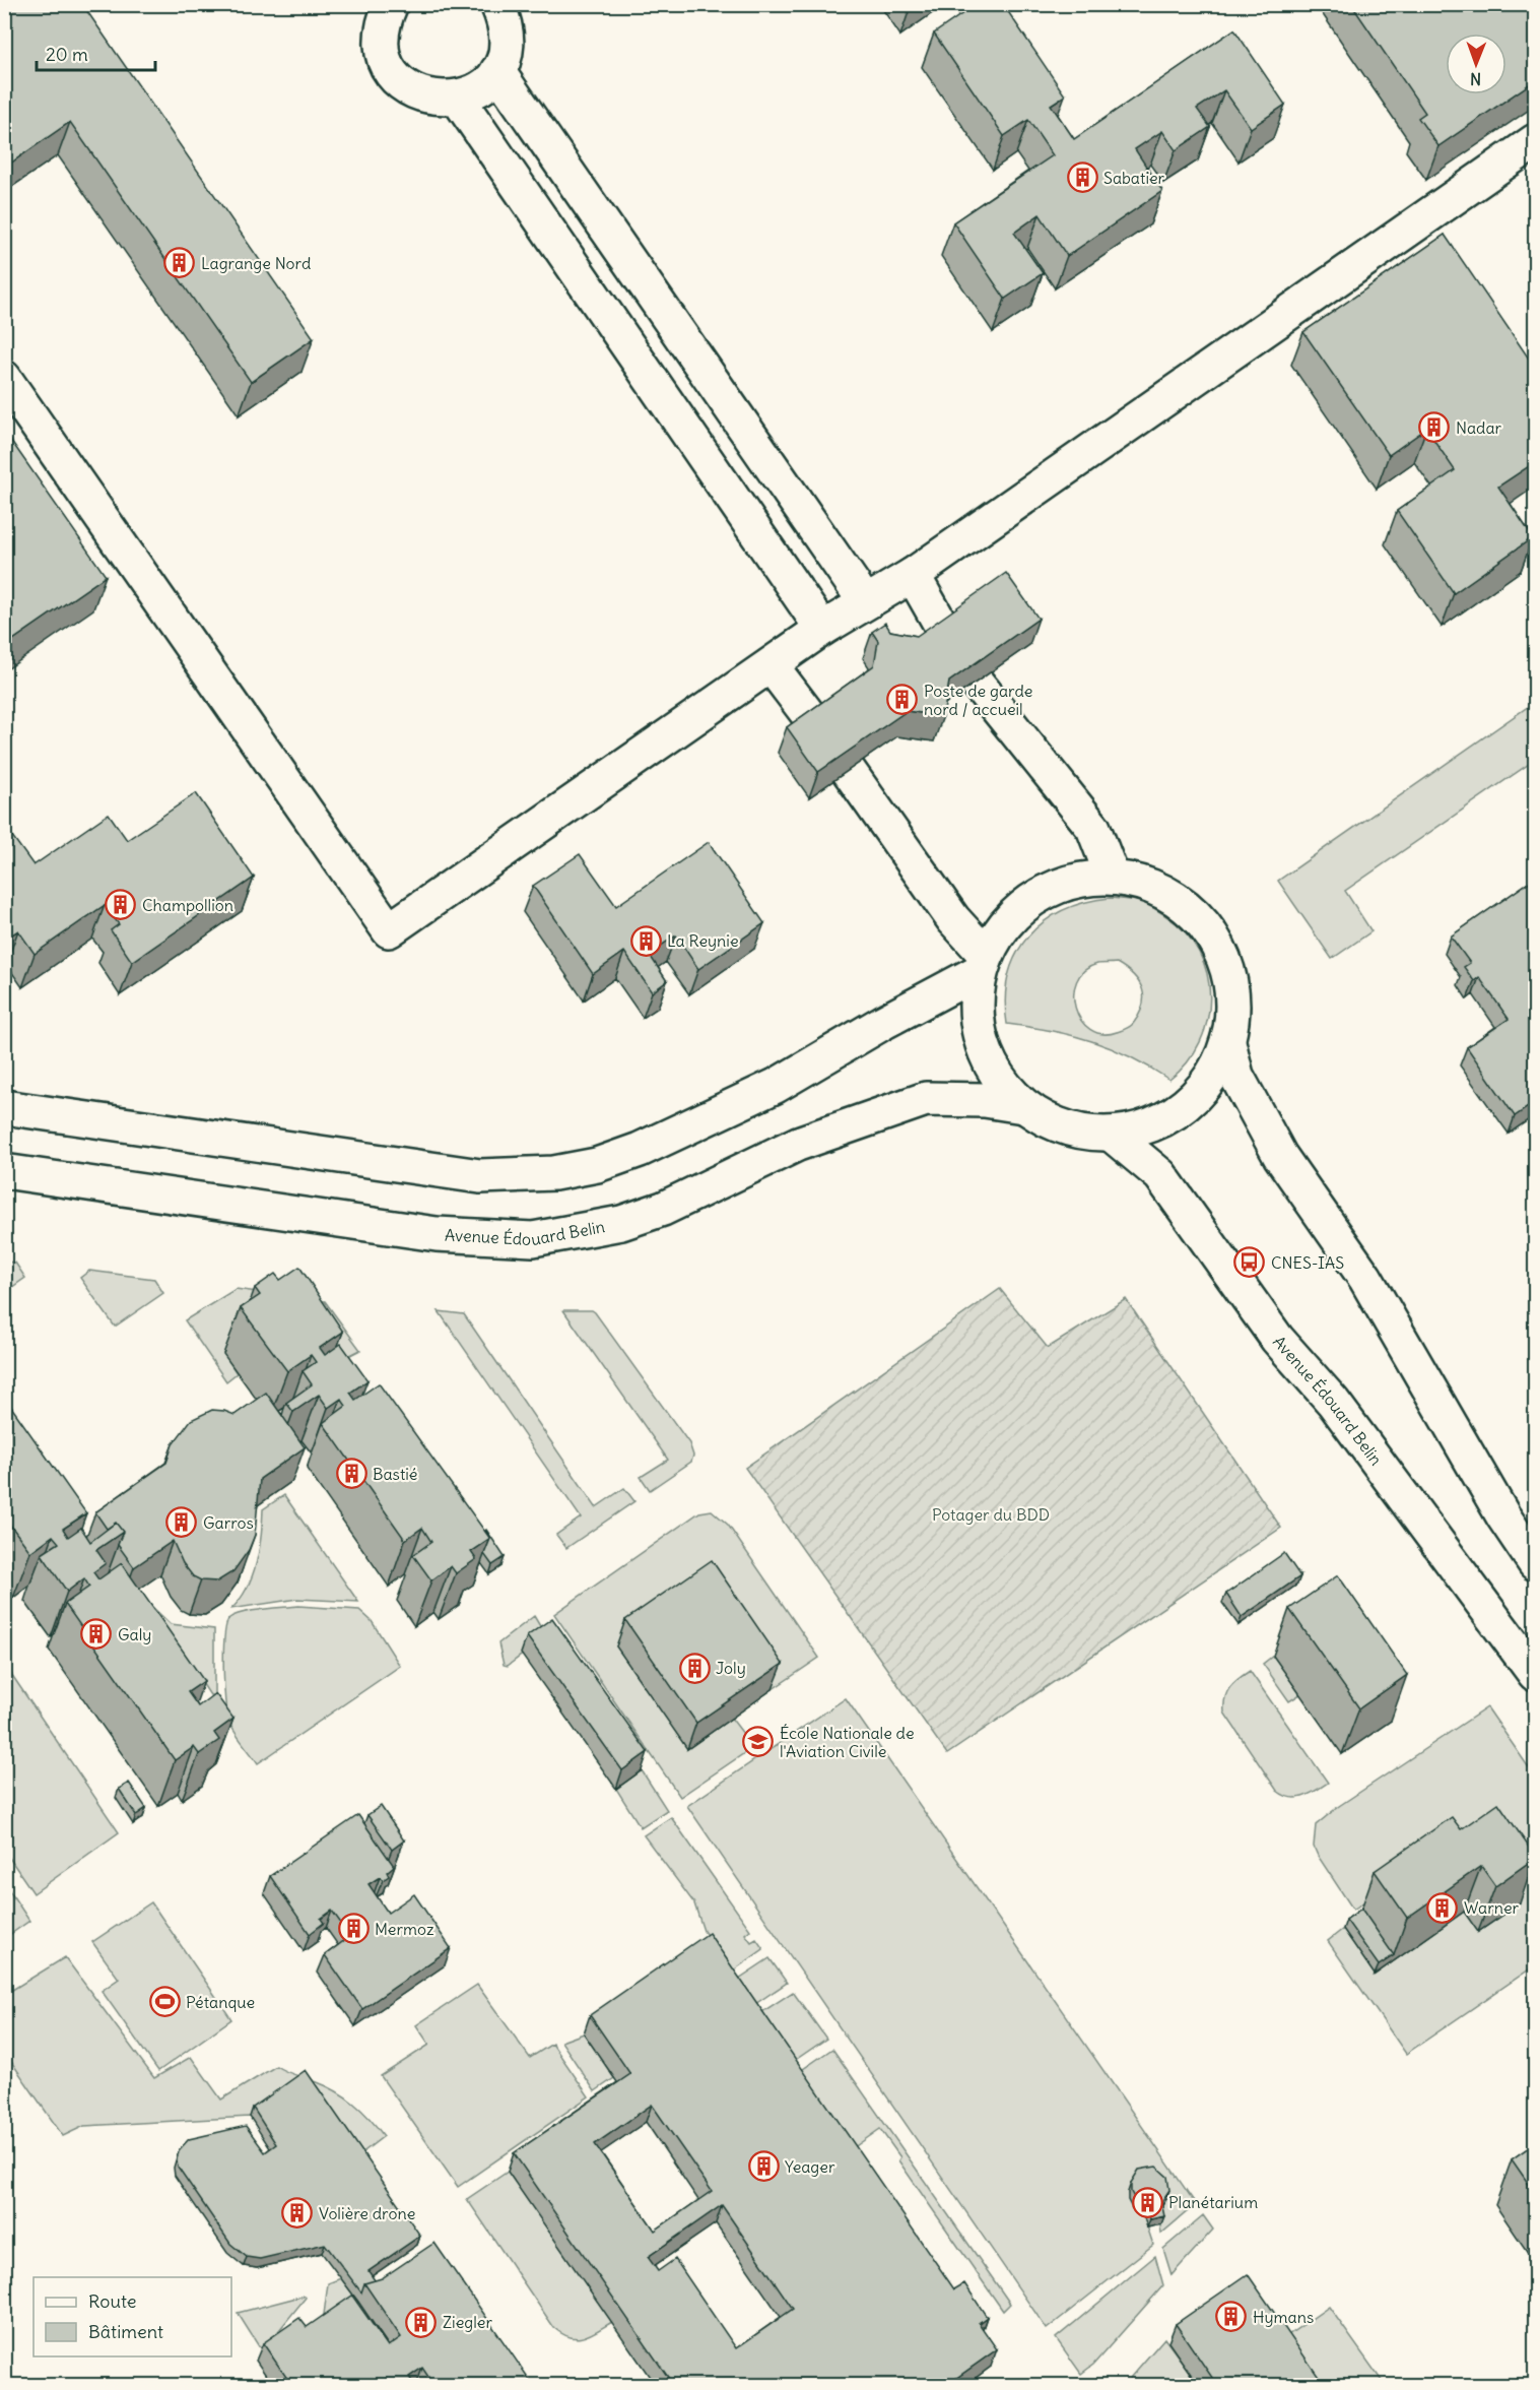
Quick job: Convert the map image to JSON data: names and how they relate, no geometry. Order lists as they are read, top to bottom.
{
  "streets": {
    "street": ["Avenue Édouard Belin"]
  },
  "parks": ["Potager du BDD"],
  "places": {
    "building": [
      "Sabatier",
      "Lagrange Nord",
      "Nadar",
      "Poste de garde nord / accueil",
      "Champollion",
      "La Reynie",
      "Bastié",
      "Garros",
      "Galy",
      "Joly",
      "Warner",
      "Mermoz",
      "Yeager",
      "Planétarium",
      "Volière drone",
      "Hymans",
      "Ziegler"
    ],
    "bus stop": ["CNES-IAS"],
    "school or university": ["École Nationale de l'Aviation Civile"],
    "sports": ["Pétanque"]
  },
  "legend": ["Route", "Bâtiment"],
  "scale_bar": "20 m",
  "north": "bottom"
}
